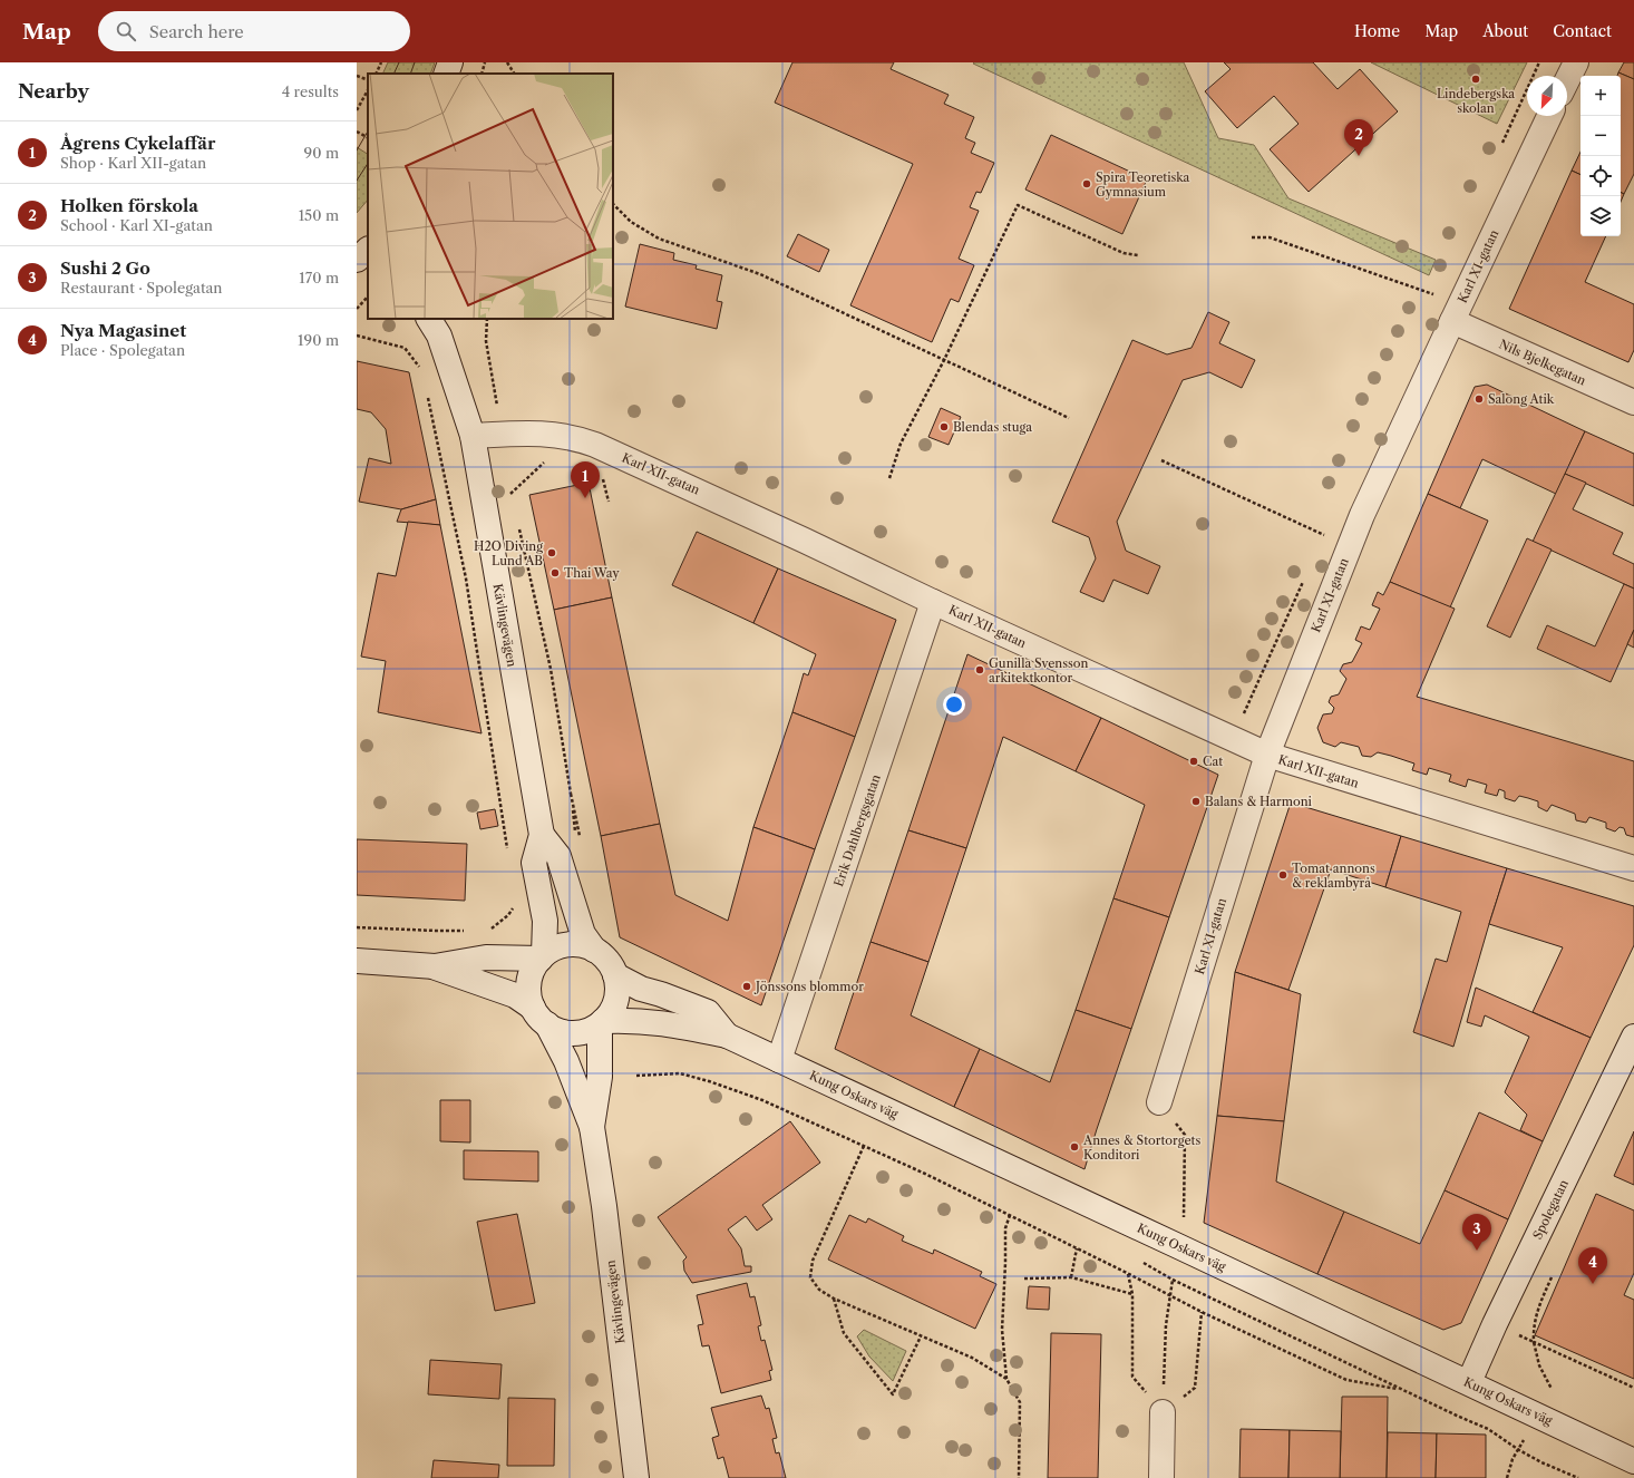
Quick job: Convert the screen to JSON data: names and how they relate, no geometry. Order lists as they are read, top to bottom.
{
  "streets": {
    "street": [
      "Karl XI-gatan",
      "Nils Bjelkegatan",
      "Karl XII-gatan",
      "Kävlingevägen",
      "Erik Dahlbergsgatan",
      "Kung Oskars väg",
      "Spolegatan"
    ]
  },
  "crossings": [
    ["Karl XI-gatan", "Nils Bjelkegatan"],
    ["Karl XI-gatan", "Karl XII-gatan"],
    ["Karl XII-gatan", "Kävlingevägen"],
    ["Karl XII-gatan", "Erik Dahlbergsgatan"],
    ["Kävlingevägen", "Kung Oskars väg"],
    ["Erik Dahlbergsgatan", "Kung Oskars väg"],
    ["Kung Oskars väg", "Spolegatan"]
  ],
  "places": [
    "Lindebergska skolan",
    "Spira Teoretiska Gymnasium",
    "Salong Atik",
    "Blendas stuga",
    "H2O Diving Lund AB",
    "Thai Way",
    "Gunilla Svensson arkitektkontor",
    "Cat",
    "Balans & Harmoni",
    "Tomat annons & reklambyrå",
    "Jönssons blommor",
    "Annes & Stortorgets Konditori"
  ],
  "north": "bottom left",
  "page": {
    "header": "Map",
    "search": "Search here",
    "nav": [
      "Home",
      "Map",
      "About",
      "Contact"
    ],
    "heading": ["Nearby", "4 results"],
    "map_buttons": ["+", "−"],
    "pins": [
      "2",
      "1",
      "3",
      "4"
    ],
    "list": [
      {
        "mark": "1",
        "name": "Ågrens Cykelaffär",
        "note": "Shop · Karl XII-gatan",
        "value": "90 m"
      },
      {
        "mark": "2",
        "name": "Holken förskola",
        "note": "School · Karl XI-gatan",
        "value": "150 m"
      },
      {
        "mark": "3",
        "name": "Sushi 2 Go",
        "note": "Restaurant · Spolegatan",
        "value": "170 m"
      },
      {
        "mark": "4",
        "name": "Nya Magasinet",
        "note": "Place · Spolegatan",
        "value": "190 m"
      }
    ]
  }
}
